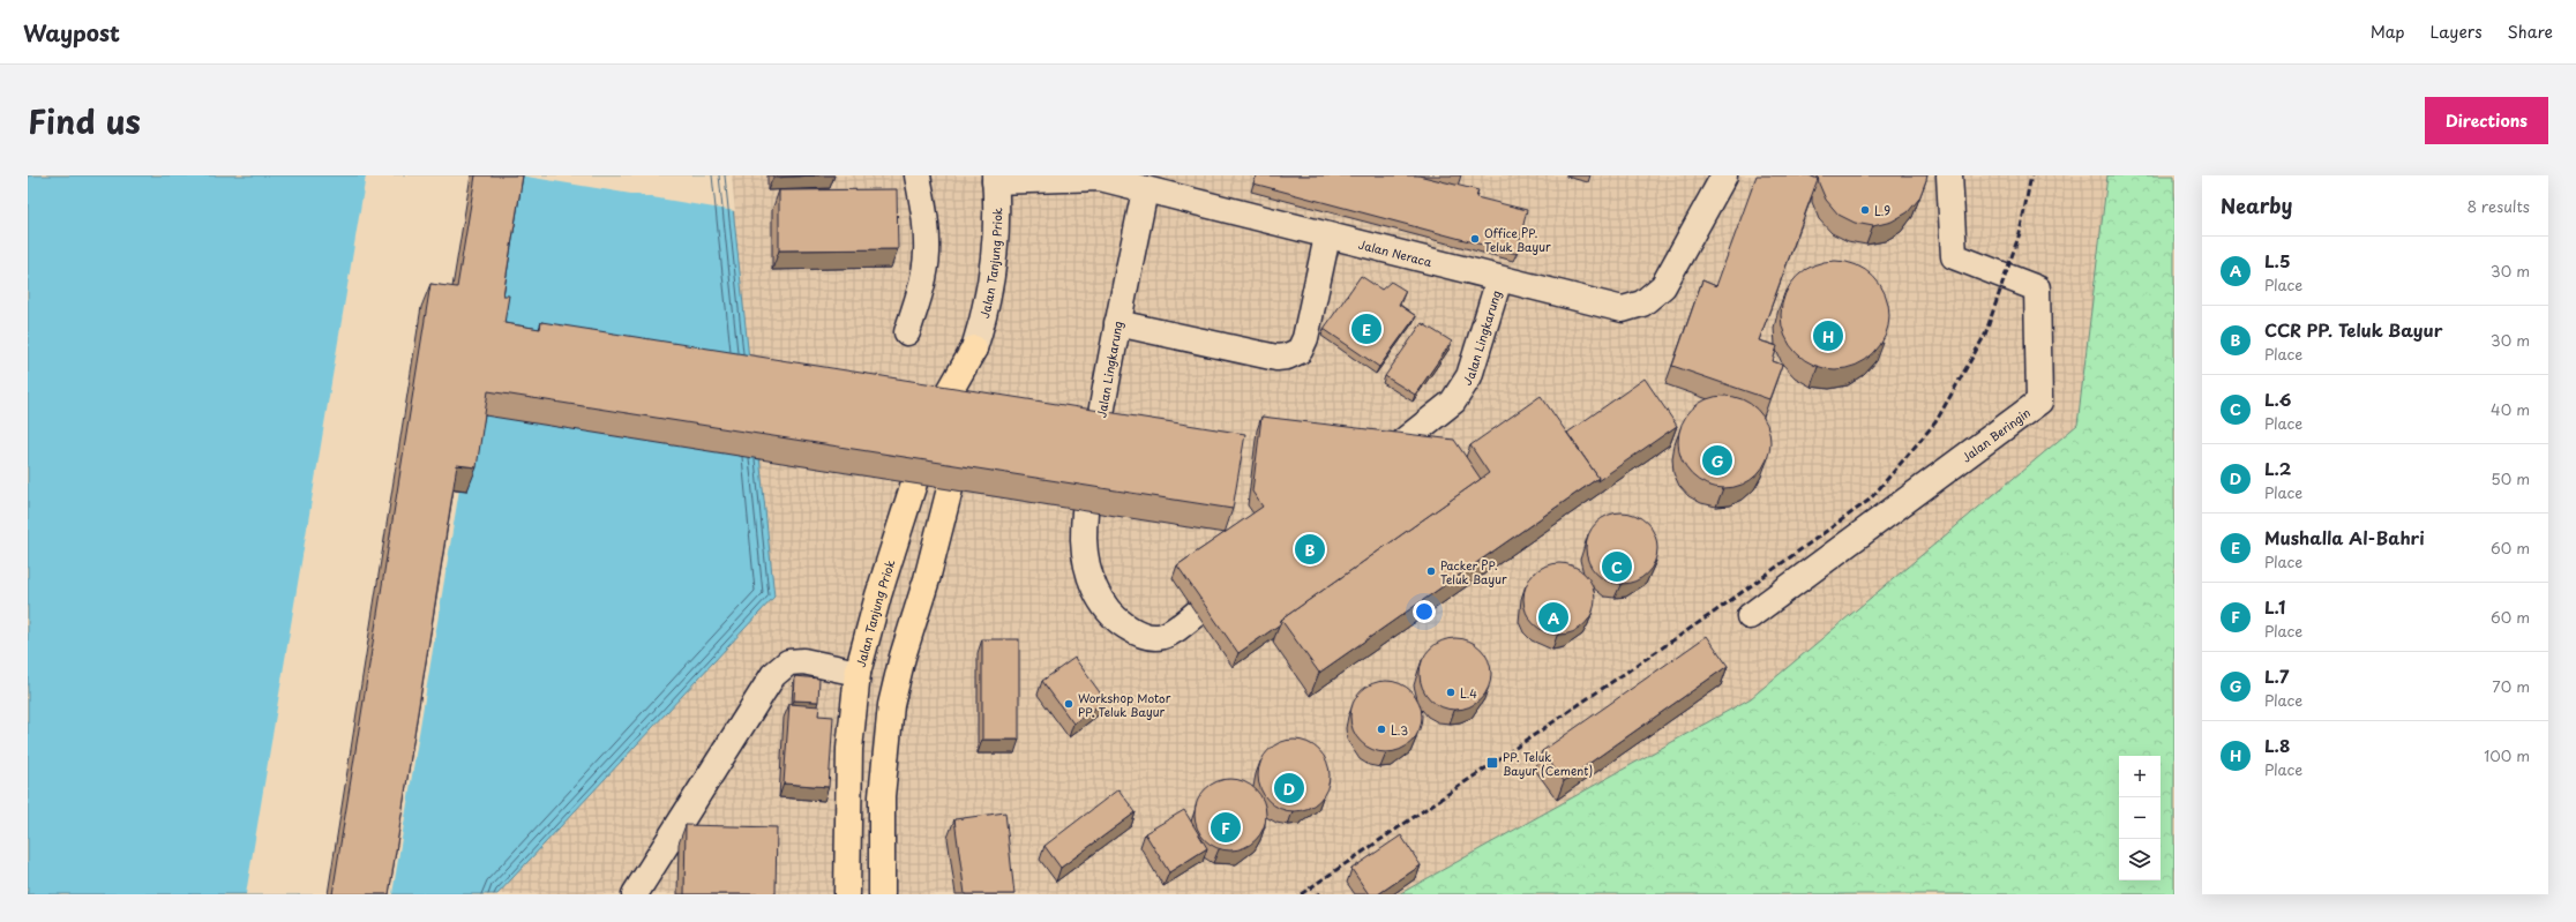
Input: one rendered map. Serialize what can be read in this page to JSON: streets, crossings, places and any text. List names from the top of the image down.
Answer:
{
  "streets": {
    "highway": ["Jalan Tanjung Priok"],
    "street": ["Jalan Neraca", "Jalan Lingkarung", "Jalan Beringin"]
  },
  "crossings": [
    ["Jalan Neraca", "Jalan Tanjung Priok"],
    ["Jalan Neraca", "Jalan Lingkarung"]
  ],
  "places": {
    "other": [
      "L.9",
      "Office PP. Teluk Bayur",
      "Packer PP. Teluk Bayur",
      "L.4",
      "Workshop Motor PP. Teluk Bayur",
      "L.3"
    ],
    "transit": ["PP. Teluk Bayur (Cement)"]
  },
  "page": {
    "header": "Waypost",
    "nav": ["Map", "Layers", "Share"],
    "title": "Find us",
    "buttons": "Directions",
    "heading": ["Nearby", "8 results"],
    "list": [
      {
        "mark": "A",
        "name": "L.5",
        "note": "Place",
        "value": "30 m"
      },
      {
        "mark": "B",
        "name": "CCR PP. Teluk Bayur",
        "note": "Place",
        "value": "30 m"
      },
      {
        "mark": "C",
        "name": "L.6",
        "note": "Place",
        "value": "40 m"
      },
      {
        "mark": "D",
        "name": "L.2",
        "note": "Place",
        "value": "50 m"
      },
      {
        "mark": "E",
        "name": "Mushalla Al-Bahri",
        "note": "Place",
        "value": "60 m"
      },
      {
        "mark": "F",
        "name": "L.1",
        "note": "Place",
        "value": "60 m"
      },
      {
        "mark": "G",
        "name": "L.7",
        "note": "Place",
        "value": "70 m"
      },
      {
        "mark": "H",
        "name": "L.8",
        "note": "Place",
        "value": "100 m"
      }
    ],
    "pins": [
      "E",
      "H",
      "G",
      "B",
      "C",
      "A",
      "D",
      "F"
    ],
    "map_buttons": ["+", "−"]
  }
}
